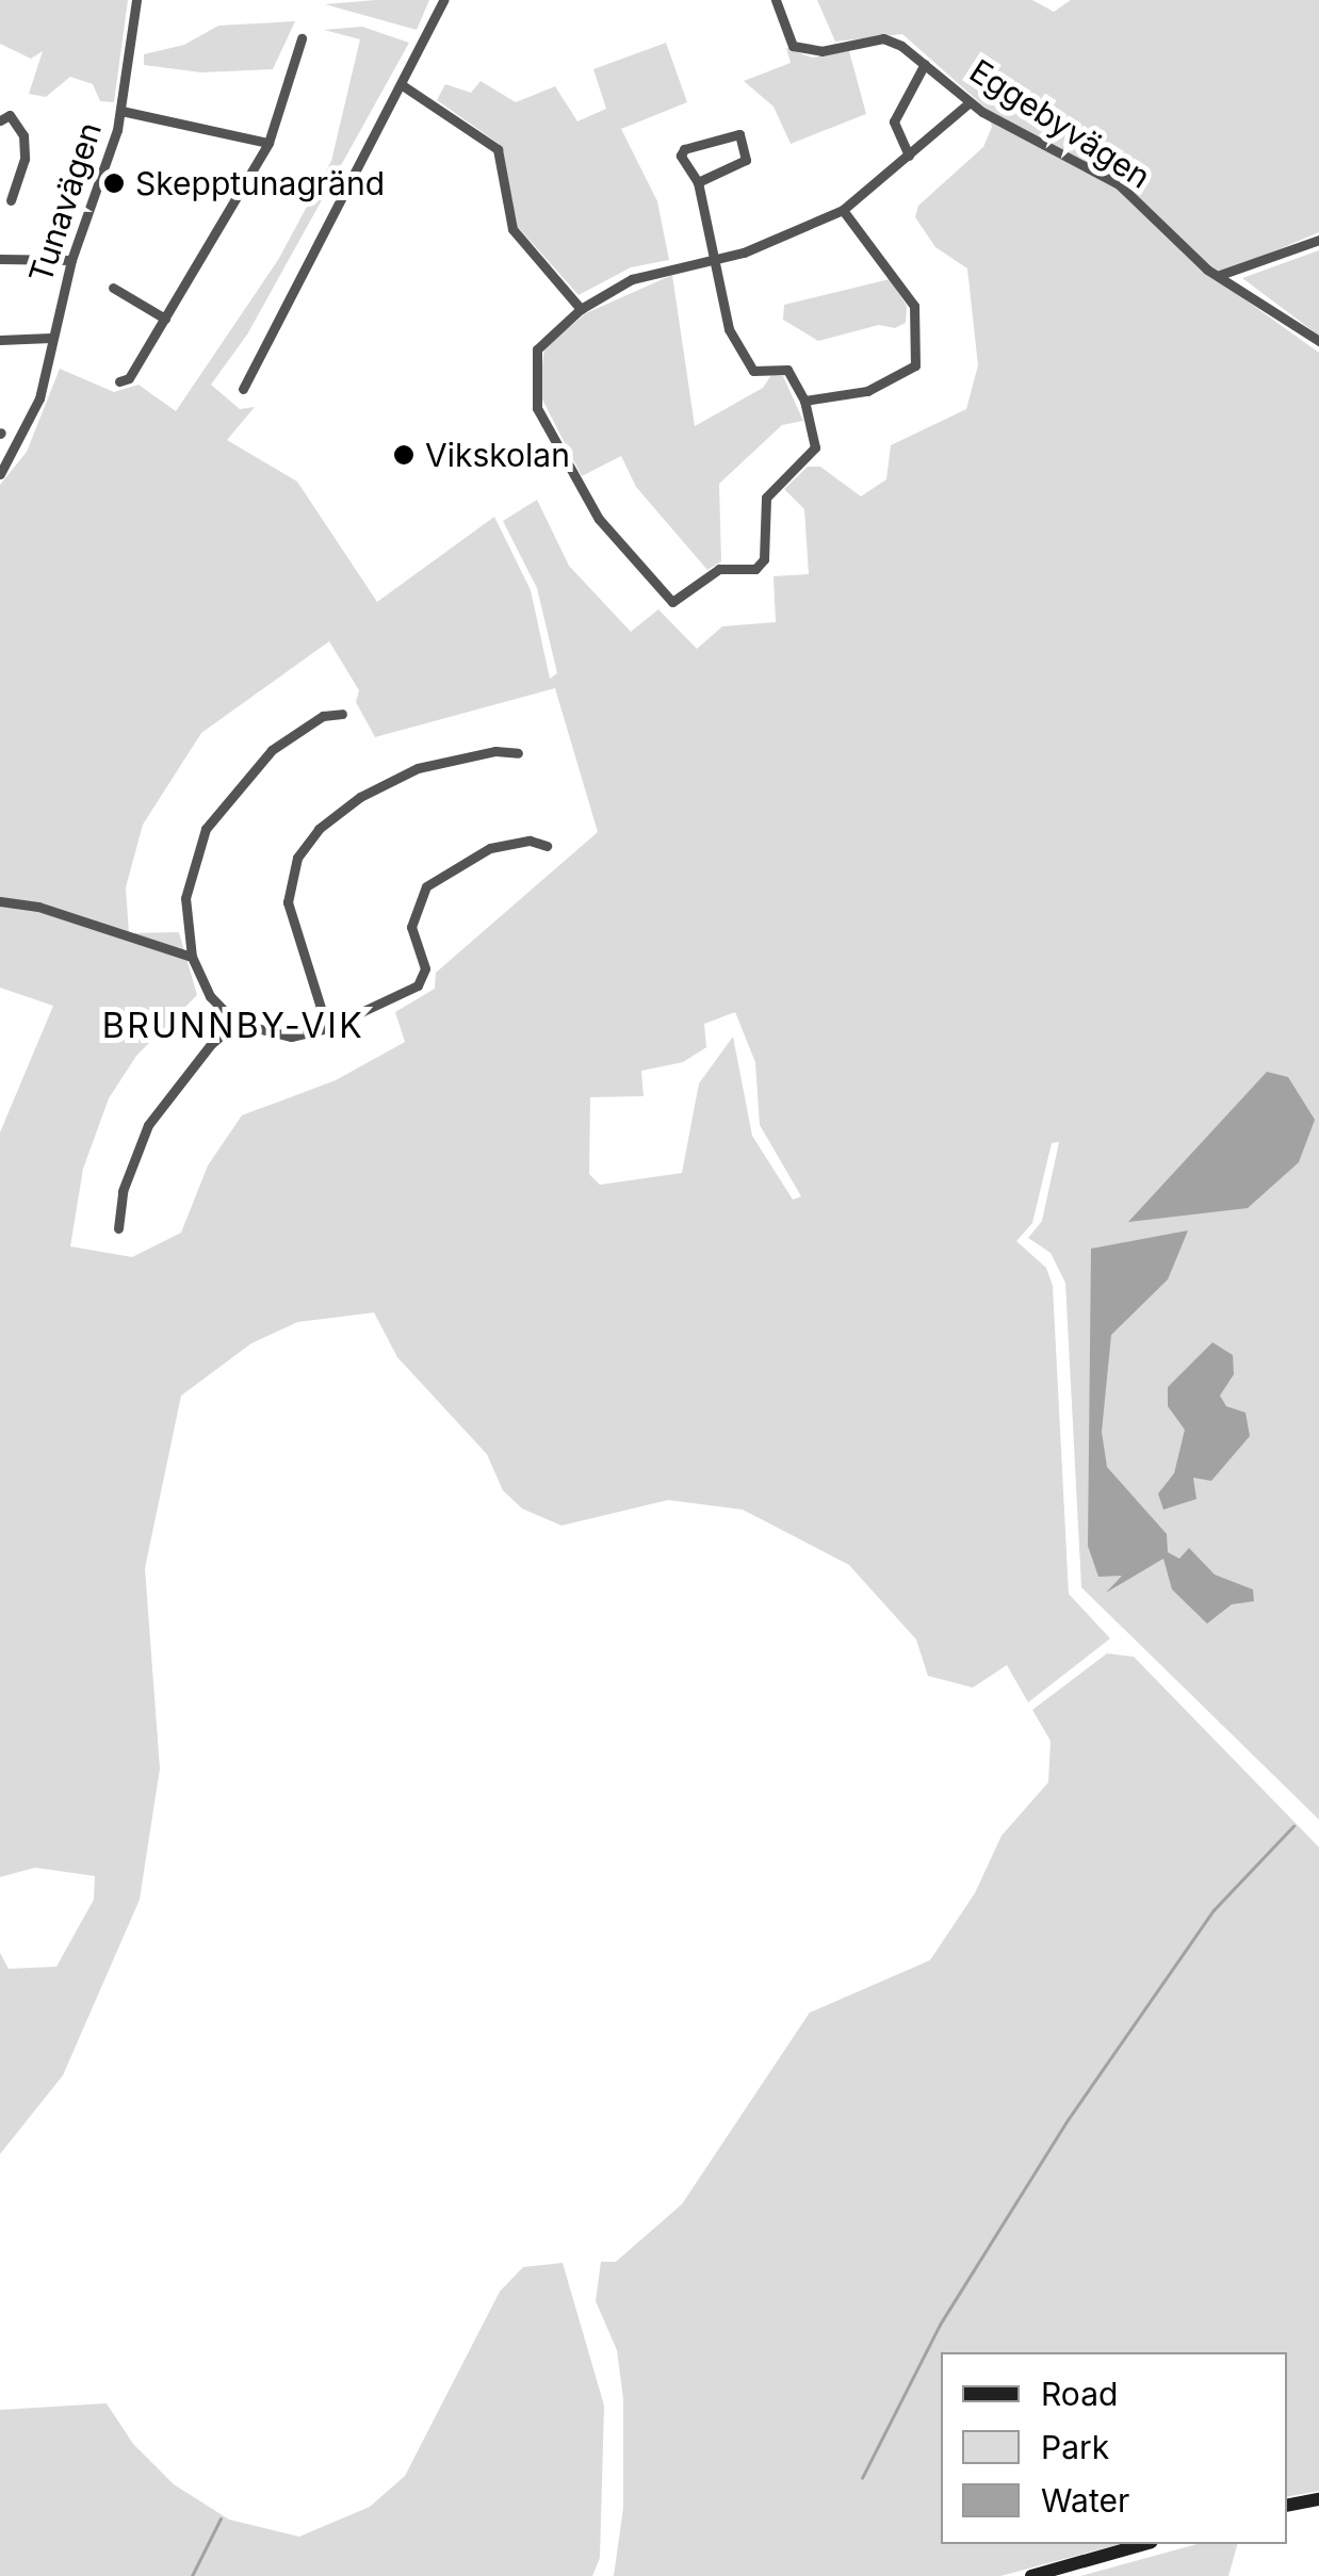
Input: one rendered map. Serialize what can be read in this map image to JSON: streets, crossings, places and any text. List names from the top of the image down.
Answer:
{
  "streets": {
    "street": ["Eggebyvägen", "Tunavägen"]
  },
  "districts": ["BRUNNBY-VIK"],
  "places": ["Skepptunagränd", "Vikskolan"],
  "legend": ["Road", "Park", "Water"]
}
